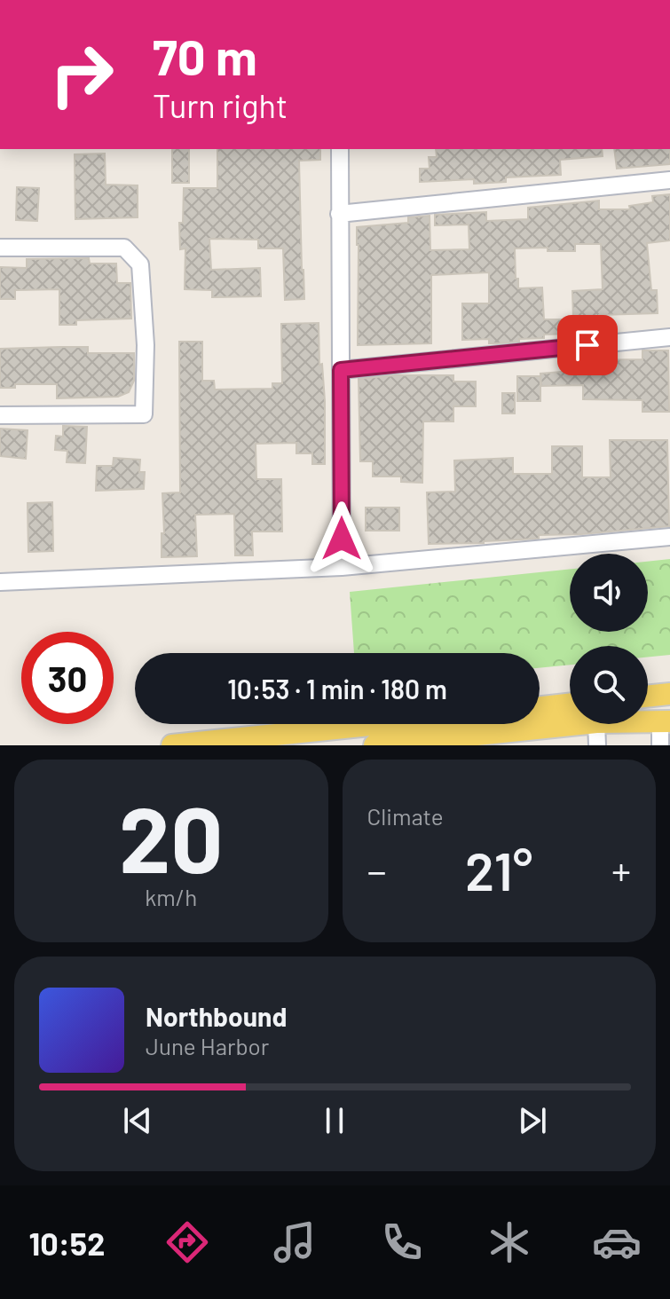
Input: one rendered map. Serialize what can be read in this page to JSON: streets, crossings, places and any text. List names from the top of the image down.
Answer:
{
  "page": {
    "turn": ["70 m", "Turn right"],
    "limit": "30",
    "trip": "10:53 · 1 min · 180 m",
    "tile": [
      ["20", "km/h"],
      "Climate"
    ],
    "heat": ["−", "21°", "+"],
    "song": ["Northbound", "June Harbor"],
    "tabs": "10:52"
  }
}
